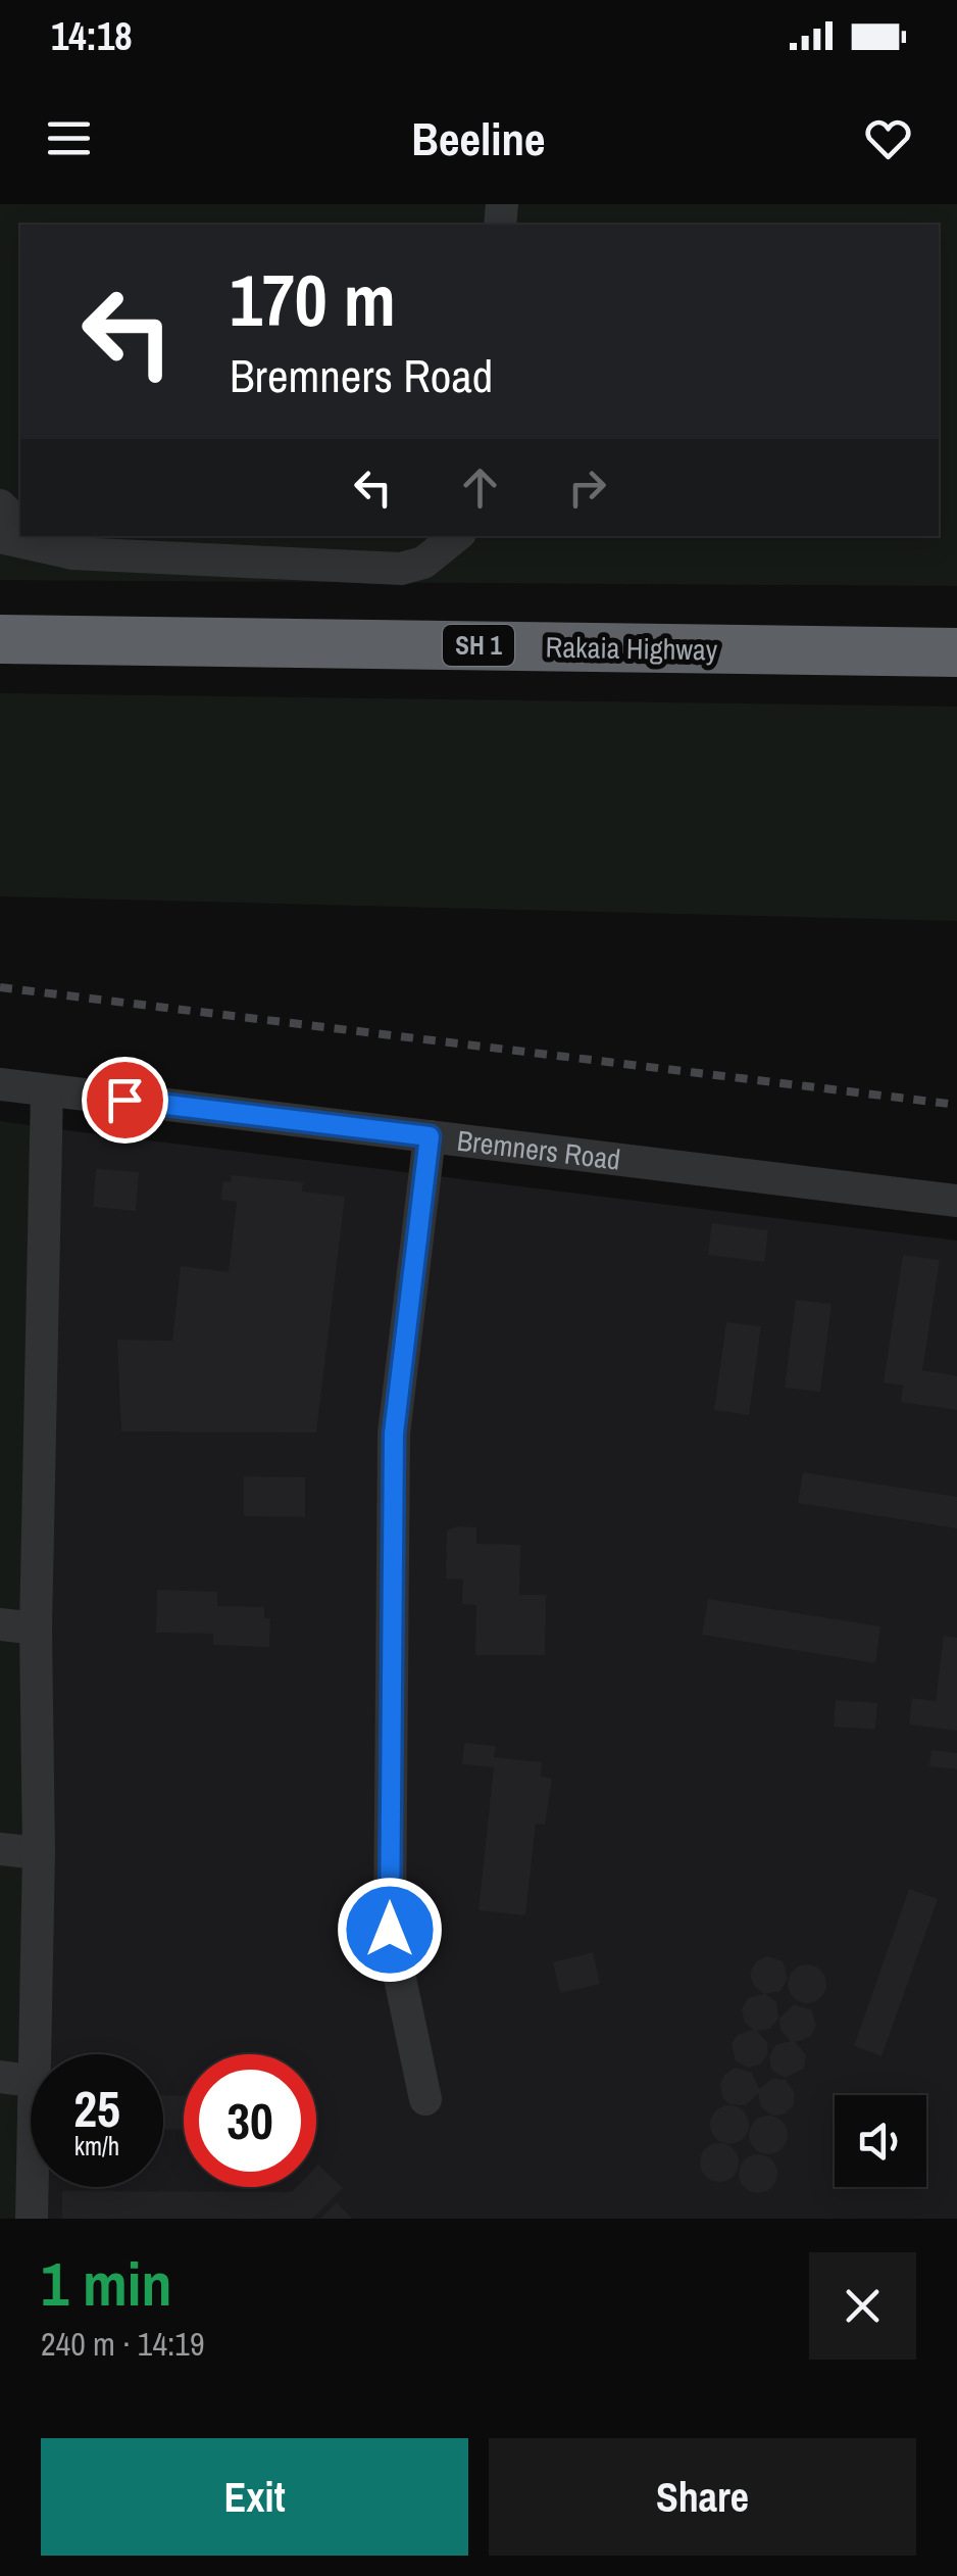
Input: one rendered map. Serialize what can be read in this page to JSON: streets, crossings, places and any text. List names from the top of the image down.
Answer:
{
  "streets": {
    "highway": ["SH 1", "Rakaia Highway"],
    "street": ["Bremners Road"]
  },
  "page": {
    "status": "14:18",
    "header": "Beeline",
    "turn": ["170 m", "Bremners Road"],
    "speed": "25 km/h",
    "limit": "30",
    "heading": ["1 min", "240 m · 14:19"],
    "buttons": ["Exit", "Share"]
  }
}
